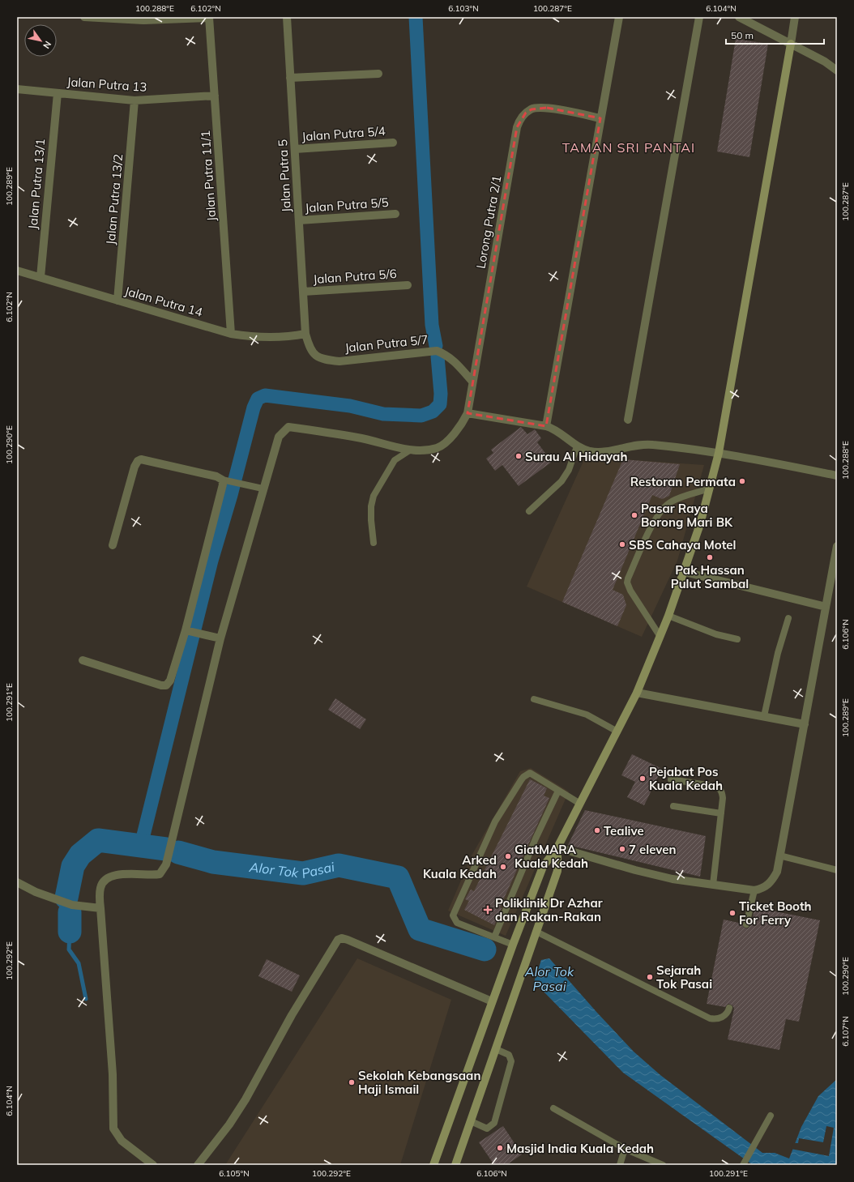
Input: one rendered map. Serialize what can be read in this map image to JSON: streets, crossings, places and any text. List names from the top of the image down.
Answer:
{
  "streets": {
    "street": [
      "Jalan Putra 13",
      "Jalan Putra 5/4",
      "Jalan Putra 11/1",
      "Jalan Putra 5",
      "Jalan Putra 13/1",
      "Jalan Putra 13/2",
      "Jalan Putra 5/5",
      "Lorong Putra 2/1",
      "Jalan Putra 5/6",
      "Jalan Putra 14",
      "Jalan Putra 5/7"
    ]
  },
  "crossings": [
    ["Jalan Putra 13", "Jalan Putra 11/1"],
    ["Jalan Putra 13", "Jalan Putra 13/1"],
    ["Jalan Putra 13", "Jalan Putra 13/2"],
    ["Jalan Putra 5/4", "Jalan Putra 5"],
    ["Jalan Putra 11/1", "Jalan Putra 14"],
    ["Jalan Putra 5", "Jalan Putra 5/5"],
    ["Jalan Putra 5", "Jalan Putra 5/6"],
    ["Jalan Putra 5", "Jalan Putra 14"],
    ["Jalan Putra 5", "Jalan Putra 5/7"],
    ["Jalan Putra 13/1", "Jalan Putra 14"],
    ["Jalan Putra 13/2", "Jalan Putra 14"],
    ["Lorong Putra 2/1", "Jalan Putra 5/7"],
    ["Jalan Putra 14", "Jalan Putra 5/7"]
  ],
  "districts": ["TAMAN SRI PANTAI"],
  "water": ["Alor Tok Pasai"],
  "places": {
    "other": [
      "Surau Al Hidayah",
      "Restoran Permata",
      "Pasar Raya Borong Mari BK",
      "SBS Cahaya Motel",
      "Pak Hassan Pulut Sambal",
      "Pejabat Pos Kuala Kedah",
      "Tealive",
      "7 eleven",
      "GiatMARA Kuala Kedah",
      "Arked Kuala Kedah",
      "Ticket Booth For Ferry",
      "Sejarah Tok Pasai",
      "Sekolah Kebangsaan Haji Ismail",
      "Masjid India Kuala Kedah"
    ],
    "health": ["Poliklinik Dr Azhar dan Rakan-Rakan"]
  },
  "scale_bar": "50 m",
  "north": "bottom right",
  "coordinates": [
    "100.288°E",
    "6.102°N",
    "6.103°N",
    "100.287°E",
    "6.104°N",
    "100.289°E",
    "100.290°E",
    "6.106°N",
    "100.291°E",
    "100.292°E",
    "6.107°N",
    "6.105°N"
  ]
}
